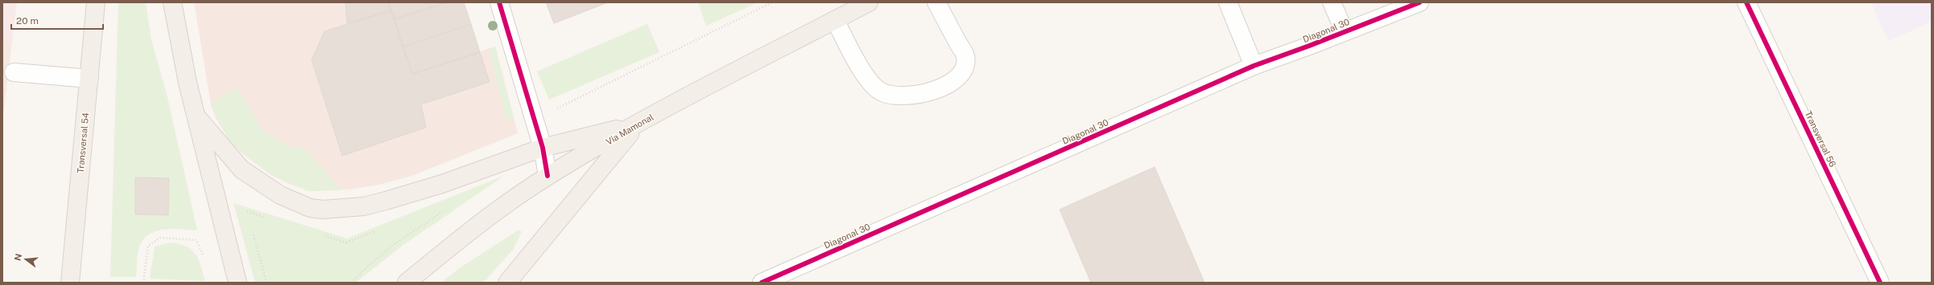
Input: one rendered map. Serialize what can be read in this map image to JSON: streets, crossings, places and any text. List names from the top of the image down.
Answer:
{
  "streets": {
    "main road": ["Vía Mamonal", "Transversal 54"],
    "street": ["Diagonal 30", "Transversal 56"]
  },
  "scale_bar": "20 m",
  "north": "left"
}
